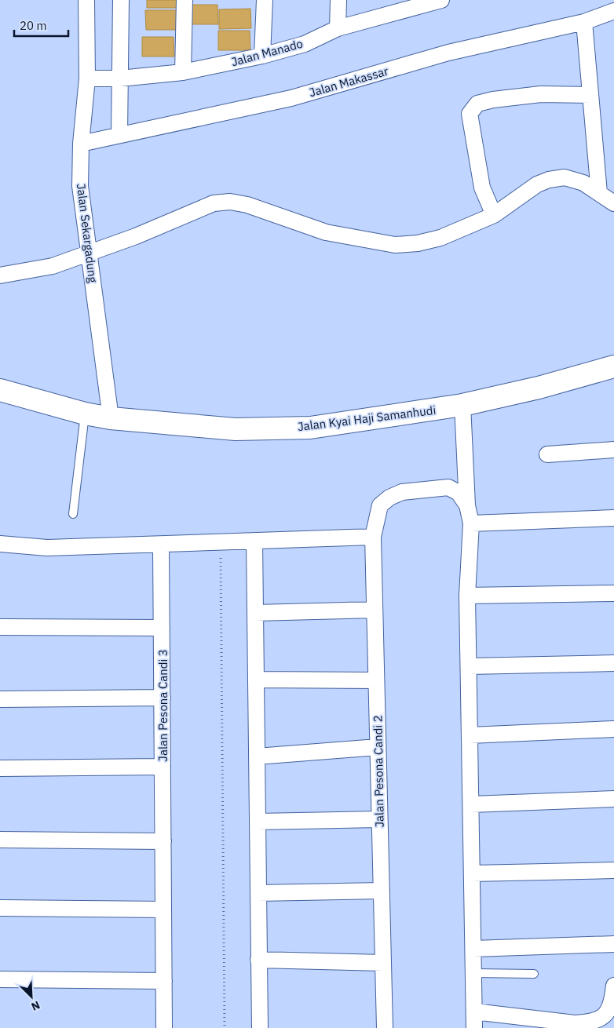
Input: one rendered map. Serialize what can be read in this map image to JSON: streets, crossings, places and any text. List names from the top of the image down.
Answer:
{
  "streets": {
    "street": [
      "Jalan Manado",
      "Jalan Makassar",
      "Jalan Sekargadung",
      "Jalan Kyai Haji Samanhudi",
      "Jalan Pesona Candi 3",
      "Jalan Pesona Candi 2"
    ]
  },
  "crossings": [
    ["Jalan Manado", "Jalan Sekargadung"],
    ["Jalan Makassar", "Jalan Sekargadung"],
    ["Jalan Sekargadung", "Jalan Kyai Haji Samanhudi"]
  ],
  "scale_bar": "20 m",
  "north": "bottom right"
}
